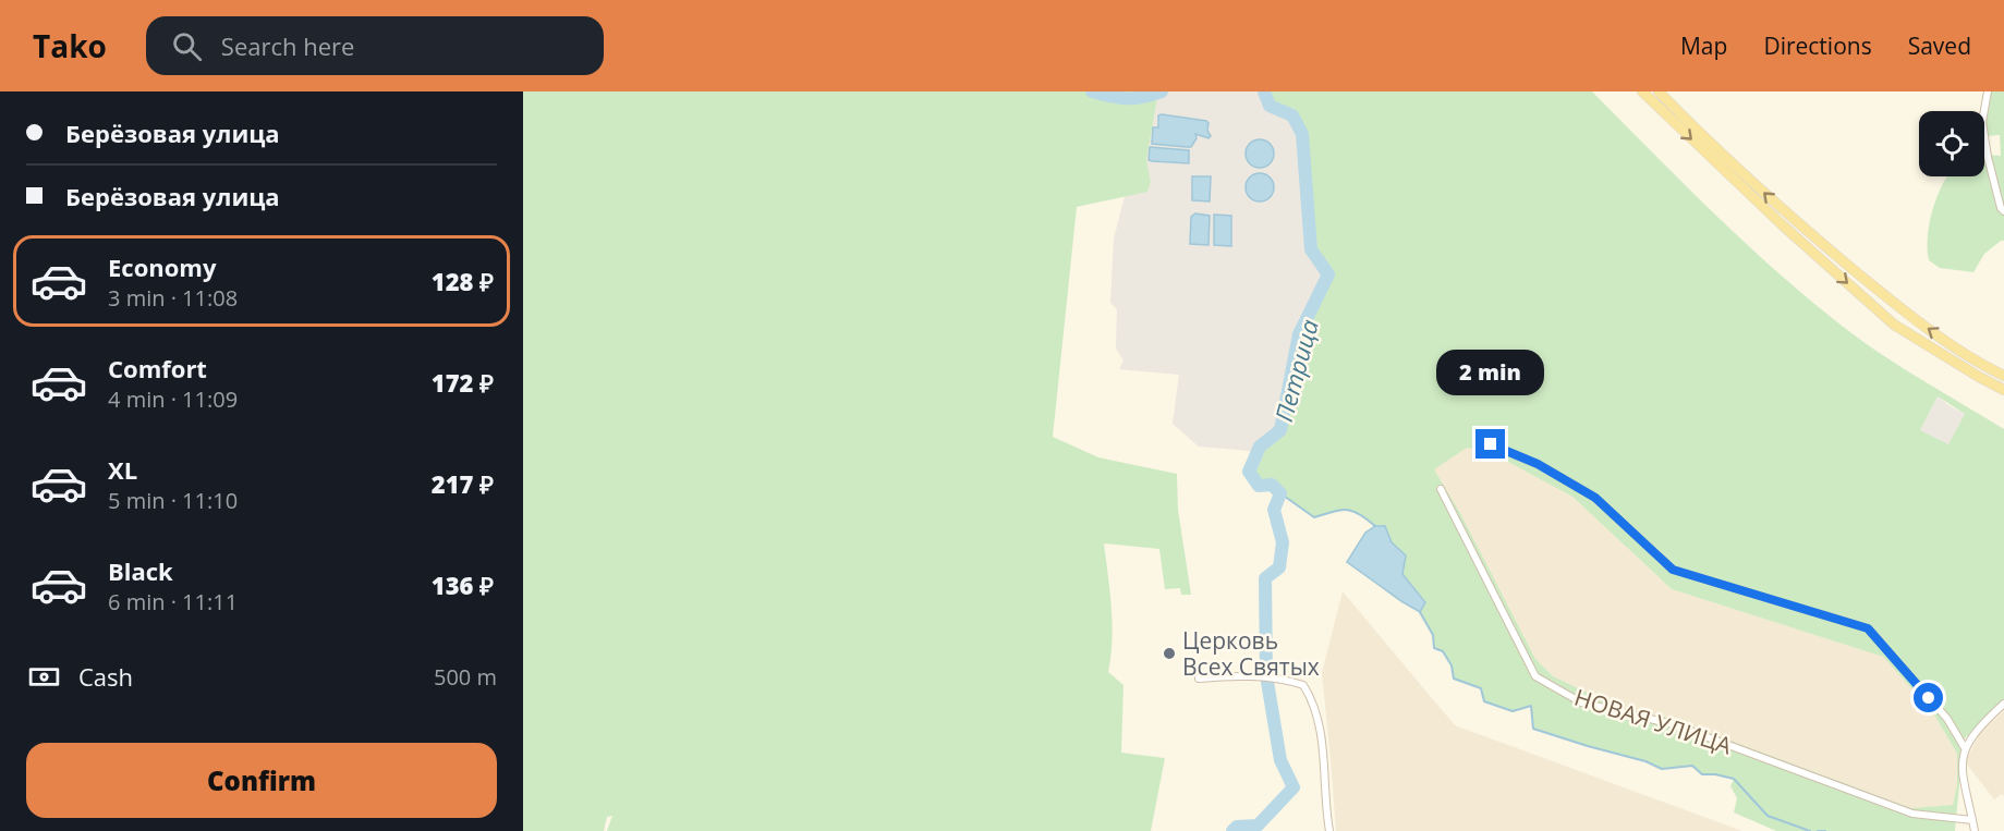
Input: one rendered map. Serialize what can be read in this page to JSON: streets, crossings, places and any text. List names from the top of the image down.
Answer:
{
  "streets": {
    "street": ["НОВАЯ УЛИЦА"]
  },
  "water": ["Петрица"],
  "places": ["Церковь Всех Святых"],
  "page": {
    "header": "Tako",
    "search": "Search here",
    "nav": ["Map", "Directions", "Saved"],
    "banner": ["Берёзовая улица", "Берёзовая улица"],
    "list": [
      {
        "name": "Economy",
        "note": "3 min · 11:08",
        "value": "128 ₽"
      },
      {
        "name": "Comfort",
        "note": "4 min · 11:09",
        "value": "172 ₽"
      },
      {
        "name": "XL",
        "note": "5 min · 11:10",
        "value": "217 ₽"
      },
      {
        "name": "Black",
        "note": "6 min · 11:11",
        "value": "136 ₽"
      }
    ],
    "bubble": "2 min",
    "pay": ["Cash", "500 m"],
    "buttons": "Confirm"
  }
}
